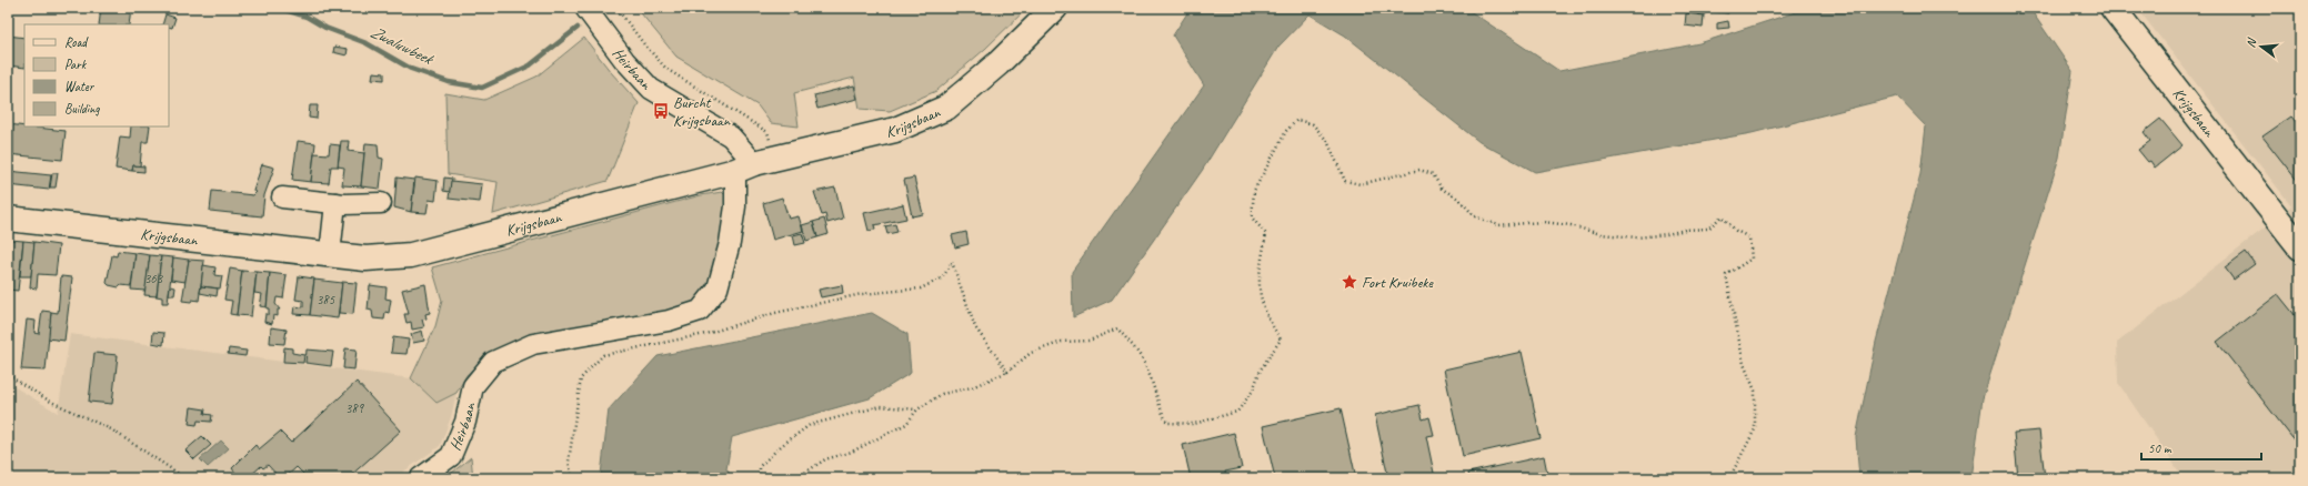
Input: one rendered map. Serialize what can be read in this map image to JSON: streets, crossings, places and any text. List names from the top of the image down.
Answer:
{
  "streets": {
    "main road": ["Krijgsbaan"],
    "street": ["Heirbaan"]
  },
  "crossings": [
    ["Heirbaan", "Krijgsbaan"]
  ],
  "water": ["Zwaluwbeek"],
  "places": {
    "bus stop": ["Burcht Krijgsbaan"],
    "place": ["Fort Kruibeke"]
  },
  "house_numbers": ["363", "385", "389"],
  "legend": [
    "Road",
    "Park",
    "Water",
    "Building"
  ],
  "scale_bar": "50 m",
  "north": "left"
}
